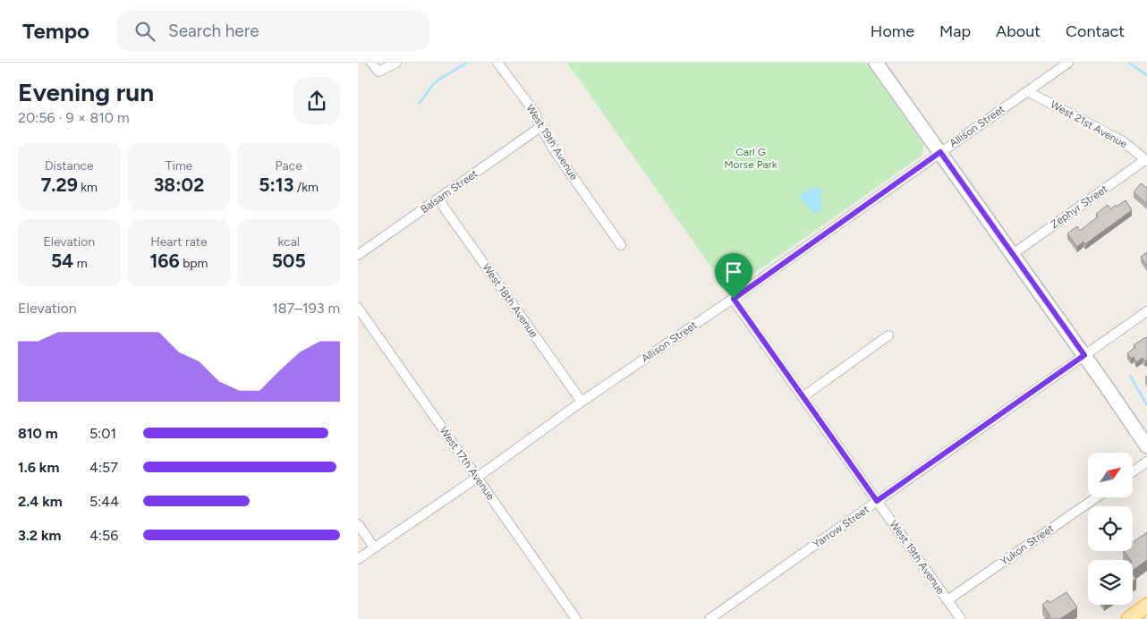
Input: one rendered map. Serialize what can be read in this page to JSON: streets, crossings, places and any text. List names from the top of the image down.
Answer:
{
  "streets": {
    "street": [
      "West 21st Avenue",
      "Allison Street",
      "West 19th Avenue",
      "Balsam Street",
      "Zephyr Street",
      "West 18th Avenue",
      "West 17th Avenue",
      "Yarrow Street",
      "Yukon Street"
    ]
  },
  "crossings": [
    ["West 21st Avenue", "Allison Street"],
    ["West 21st Avenue", "Zephyr Street"],
    ["Allison Street", "West 19th Avenue"],
    ["Allison Street", "West 18th Avenue"],
    ["Allison Street", "West 17th Avenue"],
    ["West 19th Avenue", "Balsam Street"],
    ["West 19th Avenue", "Yarrow Street"],
    ["West 19th Avenue", "Yukon Street"],
    ["Balsam Street", "West 18th Avenue"]
  ],
  "parks": ["Carl G Morse Park"],
  "north": "top right",
  "page": {
    "header": "Tempo",
    "search": "Search here",
    "nav": [
      "Home",
      "Map",
      "About",
      "Contact"
    ],
    "heading": ["Evening run", "20:56 · 9 × 810 m"],
    "stats": [
      ["Distance", "7.29 km"],
      ["Time", "38:02"],
      ["Pace", "5:13 /km"],
      ["Elevation", "54 m"],
      ["Heart rate", "166 bpm"],
      ["kcal", "505"]
    ],
    "chart": ["Elevation", "187–193 m"],
    "list": [
      {
        "name": "810 m",
        "note": "5:01"
      },
      {
        "name": "1.6 km",
        "note": "4:57"
      },
      {
        "name": "2.4 km",
        "note": "5:44"
      },
      {
        "name": "3.2 km",
        "note": "4:56"
      }
    ]
  }
}
